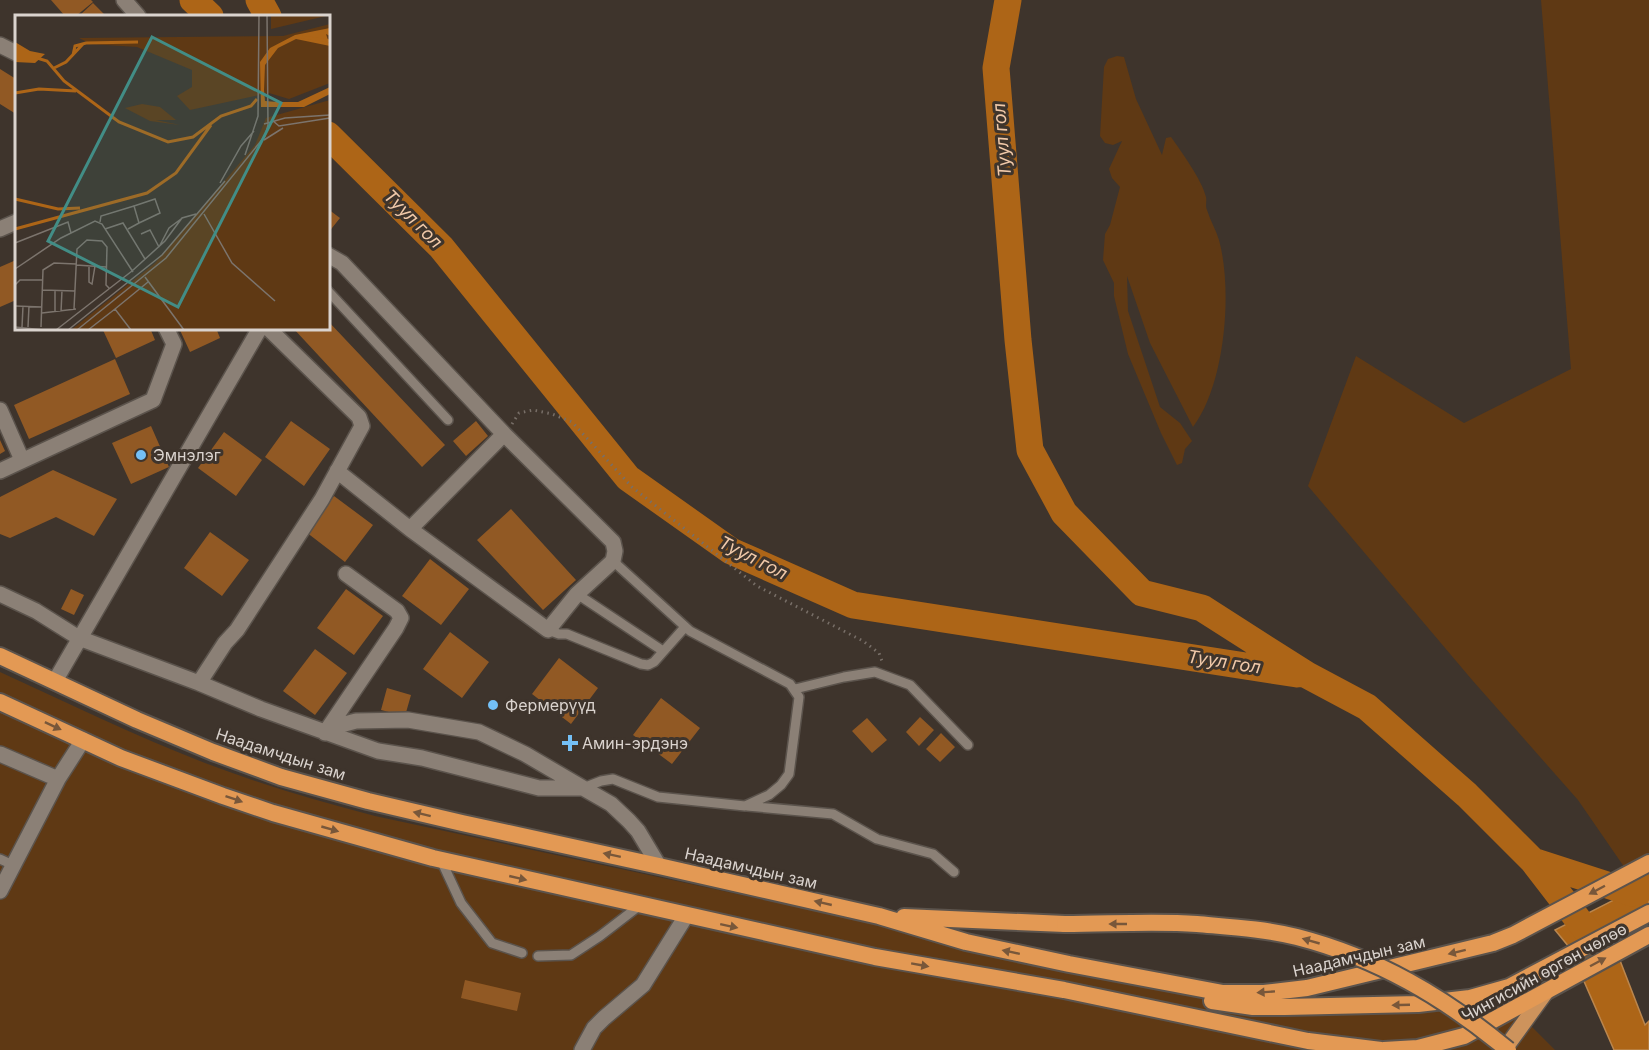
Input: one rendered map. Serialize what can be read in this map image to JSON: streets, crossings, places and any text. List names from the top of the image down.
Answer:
{
  "streets": {
    "highway": ["Наадамчдын зам", "Чингисийн өргөн чөлөө"]
  },
  "water": ["Туул гол"],
  "places": {
    "other": ["Эмнэлэг", "Фермерүүд"],
    "health": ["Амин-эрдэнэ"]
  }
}
